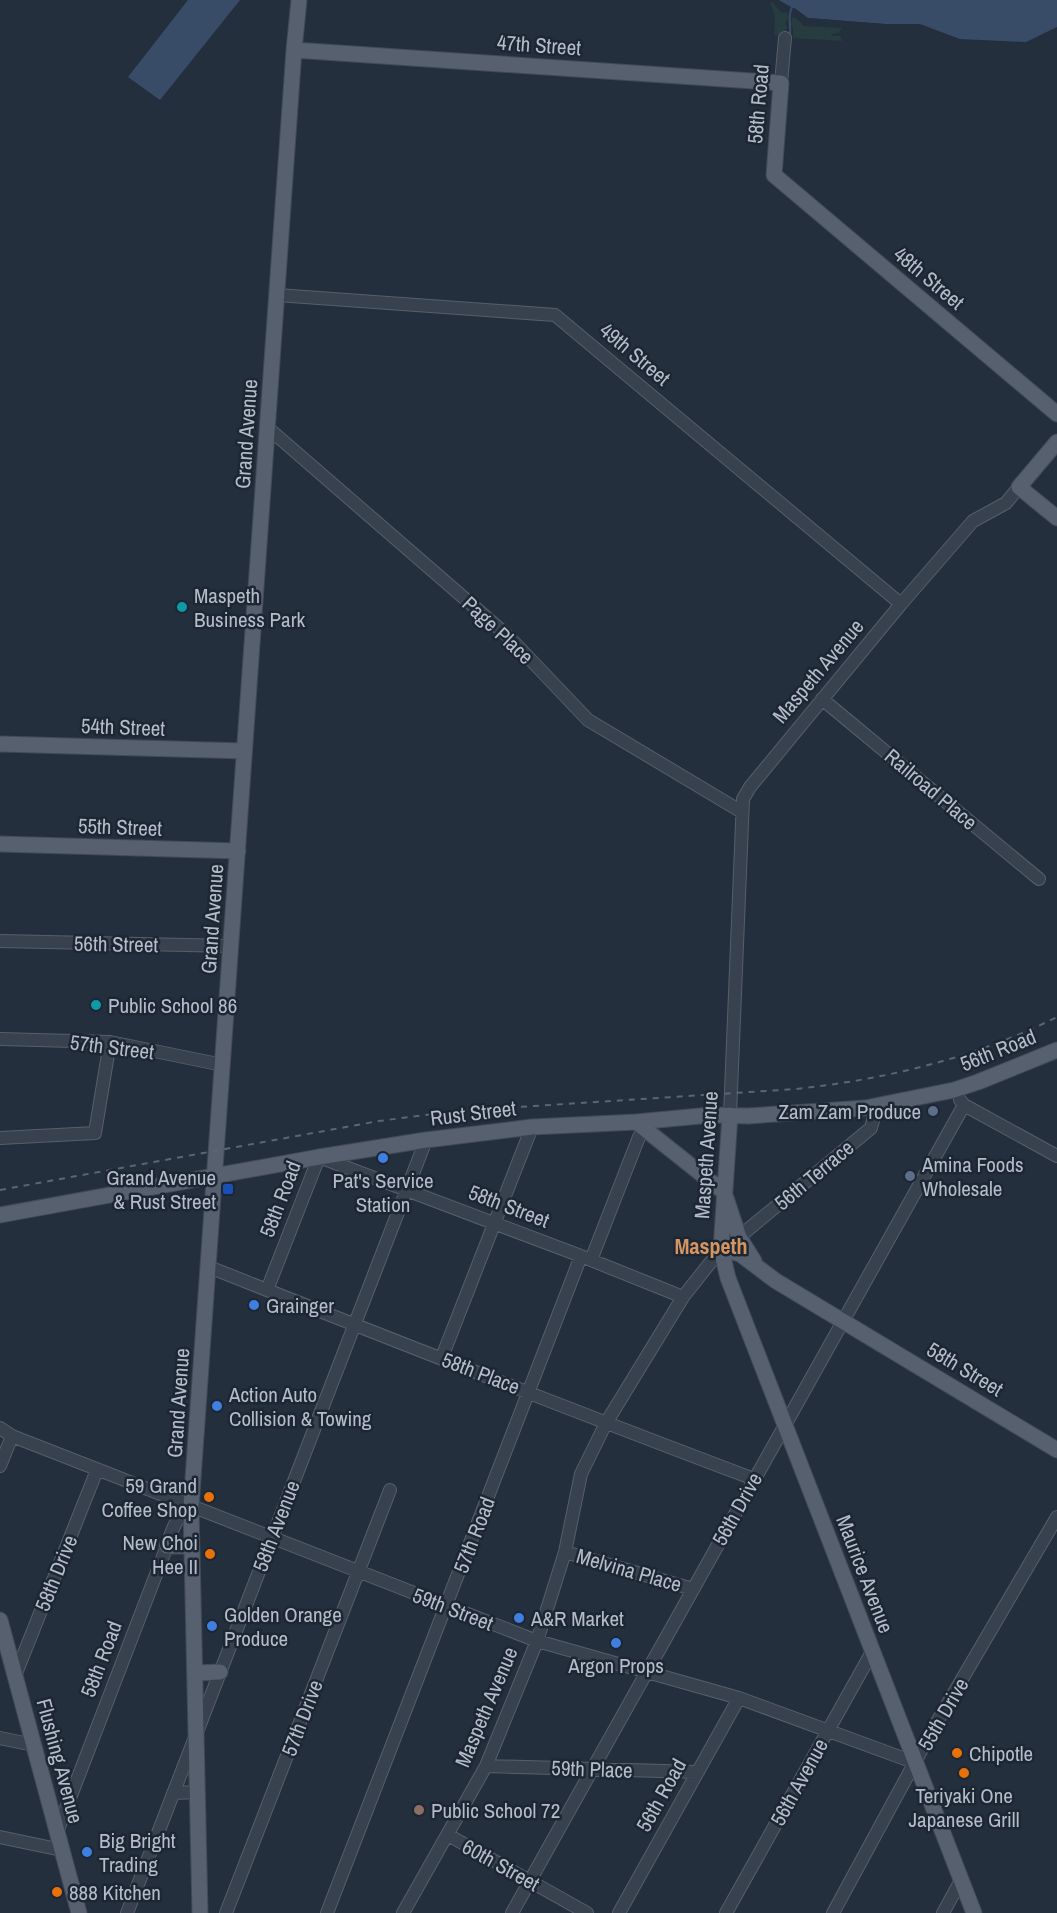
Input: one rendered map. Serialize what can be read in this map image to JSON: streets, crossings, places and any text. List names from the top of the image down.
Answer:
{
  "streets": {
    "main road": [
      "47th Street",
      "58th Road",
      "48th Street",
      "Grand Avenue",
      "Maspeth Avenue",
      "54th Street",
      "55th Street",
      "56th Road",
      "Rust Street",
      "58th Street",
      "Maurice Avenue",
      "Flushing Avenue"
    ],
    "street": [
      "49th Street",
      "Page Place",
      "Railroad Place",
      "56th Street",
      "57th Street",
      "56th Terrace",
      "58th Place",
      "56th Drive",
      "58th Avenue",
      "57th Road",
      "Melvina Place",
      "58th Drive",
      "59th Street",
      "55th Drive",
      "57th Drive",
      "59th Place",
      "56th Avenue",
      "60th Street"
    ]
  },
  "crossings": [
    ["47th Street", "58th Road"],
    ["47th Street", "Grand Avenue"],
    ["58th Road", "48th Street"],
    ["58th Road", "Grand Avenue"],
    ["58th Road", "Rust Street"],
    ["58th Road", "58th Street"],
    ["58th Road", "58th Place"],
    ["58th Road", "59th Street"],
    ["58th Road", "Flushing Avenue"],
    ["49th Street", "Grand Avenue"],
    ["49th Street", "Maspeth Avenue"],
    ["Grand Avenue", "Page Place"],
    ["Grand Avenue", "54th Street"],
    ["Grand Avenue", "55th Street"],
    ["Grand Avenue", "56th Street"],
    ["Grand Avenue", "57th Street"],
    ["Grand Avenue", "Rust Street"],
    ["Grand Avenue", "58th Place"],
    ["Grand Avenue", "58th Avenue"],
    ["Grand Avenue", "59th Street"],
    ["Page Place", "Maspeth Avenue"],
    ["Maspeth Avenue", "Railroad Place"],
    ["Maspeth Avenue", "Rust Street"],
    ["Maspeth Avenue", "58th Street"],
    ["Maspeth Avenue", "58th Place"],
    ["Maspeth Avenue", "Melvina Place"],
    ["Maspeth Avenue", "Maurice Avenue"],
    ["Maspeth Avenue", "59th Street"],
    ["Maspeth Avenue", "59th Place"],
    ["Maspeth Avenue", "60th Street"],
    ["56th Road", "Rust Street"],
    ["56th Road", "59th Street"],
    ["56th Road", "59th Place"],
    ["Rust Street", "56th Terrace"],
    ["Rust Street", "58th Street"],
    ["Rust Street", "58th Avenue"],
    ["Rust Street", "57th Road"],
    ["56th Terrace", "58th Street"],
    ["58th Street", "56th Drive"],
    ["58th Street", "58th Avenue"],
    ["58th Street", "57th Road"],
    ["58th Street", "Maurice Avenue"],
    ["58th Place", "56th Drive"],
    ["58th Place", "58th Avenue"],
    ["58th Place", "57th Road"],
    ["56th Drive", "Melvina Place"],
    ["56th Drive", "Maurice Avenue"],
    ["56th Drive", "59th Street"],
    ["56th Drive", "59th Place"],
    ["56th Drive", "60th Street"],
    ["58th Avenue", "59th Street"],
    ["57th Road", "59th Street"],
    ["58th Drive", "59th Street"],
    ["58th Drive", "Flushing Avenue"],
    ["Maurice Avenue", "59th Street"],
    ["Maurice Avenue", "55th Drive"],
    ["Maurice Avenue", "56th Avenue"],
    ["59th Street", "55th Drive"],
    ["59th Street", "57th Drive"],
    ["59th Street", "56th Avenue"]
  ],
  "districts": ["Maspeth"],
  "places": {
    "other": [
      "Maspeth Business Park",
      "Public School 86",
      "Zam Zam Produce",
      "Pat's Service Station",
      "Amina Foods Wholesale",
      "Grainger",
      "Action Auto Collision & Towing",
      "59 Grand Coffee Shop",
      "New Choi Hee II",
      "A&R Market",
      "Golden Orange Produce",
      "Argon Props",
      "Chipotle",
      "Teriyaki One Japanese Grill",
      "Public School 72",
      "Big Bright Trading",
      "888 Kitchen"
    ],
    "transit": ["Grand Avenue & Rust Street"]
  }
}
